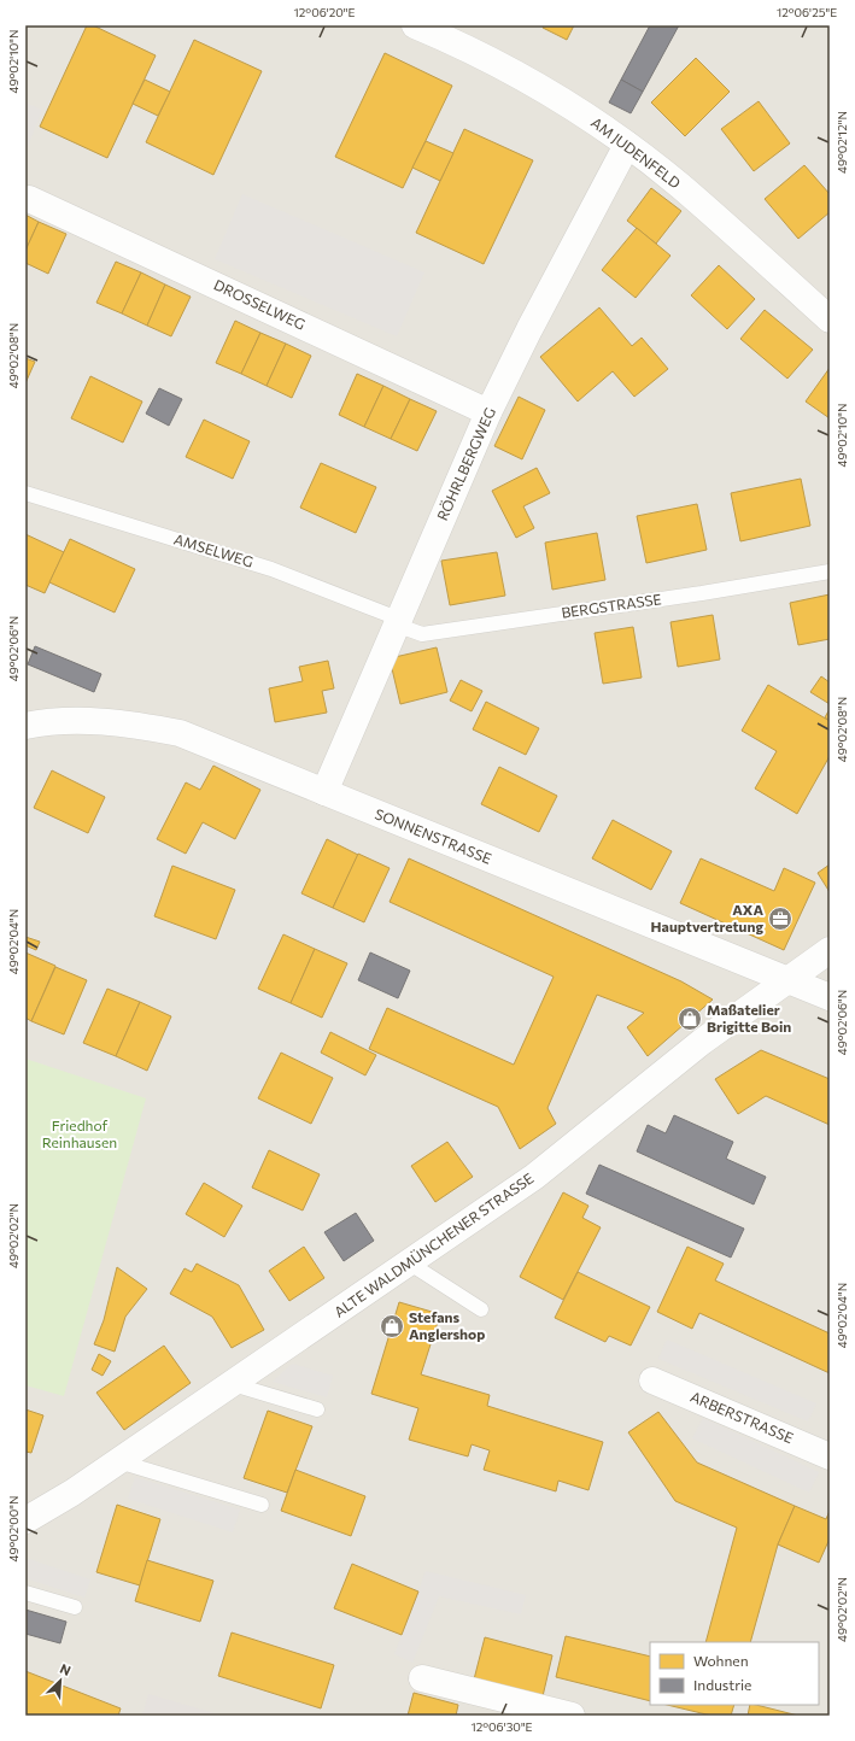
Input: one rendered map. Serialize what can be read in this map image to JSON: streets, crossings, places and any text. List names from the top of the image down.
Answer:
{
  "streets": {
    "street": [
      "AM JUDENFELD",
      "DROSSELWEG",
      "RÖHRLBERGWEG",
      "SONNENSTRASSE",
      "ALTE WALDMÜNCHENER STRASSE",
      "ARBERSTRASSE"
    ],
    "lane": ["AMSELWEG", "BERGSTRASSE"]
  },
  "crossings": [
    ["AM JUDENFELD", "RÖHRLBERGWEG"],
    ["DROSSELWEG", "RÖHRLBERGWEG"],
    ["RÖHRLBERGWEG", "AMSELWEG"],
    ["RÖHRLBERGWEG", "BERGSTRASSE"],
    ["RÖHRLBERGWEG", "SONNENSTRASSE"],
    ["AMSELWEG", "BERGSTRASSE"],
    ["SONNENSTRASSE", "ALTE WALDMÜNCHENER STRASSE"]
  ],
  "parks": ["Friedhof Reinhausen"],
  "places": {
    "office": ["AXA Hauptvertretung"],
    "shop": ["Maßatelier Brigitte Boin", "Stefans Anglershop"]
  },
  "legend": ["Wohnen", "Industrie"],
  "north": "top right",
  "coordinates": [
    "12°06'20\"E",
    "12°06'25\"E",
    "49°02'10\"N",
    "49°02'12\"N",
    "49°02'08\"N",
    "49°02'06\"N",
    "49°02'04\"N",
    "49°02'02\"N",
    "49°02'00\"N",
    "12°06'30\"E"
  ]
}
